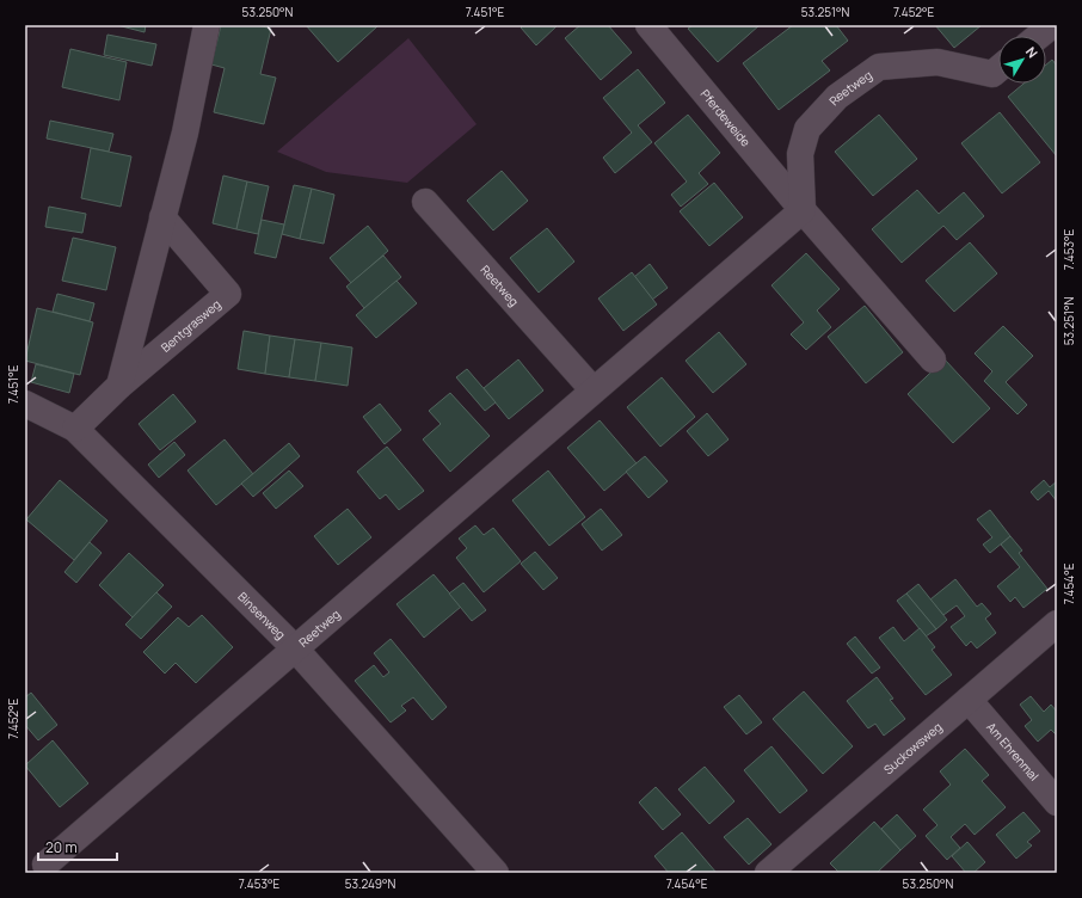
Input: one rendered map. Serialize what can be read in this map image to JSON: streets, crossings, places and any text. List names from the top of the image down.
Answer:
{
  "streets": {
    "street": [
      "Reetweg",
      "Pferdeweide",
      "Bentgrasweg",
      "Binsenweg",
      "Suckowsweg",
      "Am Ehrenmal"
    ]
  },
  "crossings": [
    ["Reetweg", "Pferdeweide"],
    ["Reetweg", "Binsenweg"],
    ["Bentgrasweg", "Binsenweg"],
    ["Suckowsweg", "Am Ehrenmal"]
  ],
  "scale_bar": "20 m",
  "north": "top right",
  "coordinates": [
    "53.250°N",
    "7.451°E",
    "53.251°N",
    "7.452°E",
    "7.453°E",
    "7.454°E",
    "53.249°N"
  ]
}
